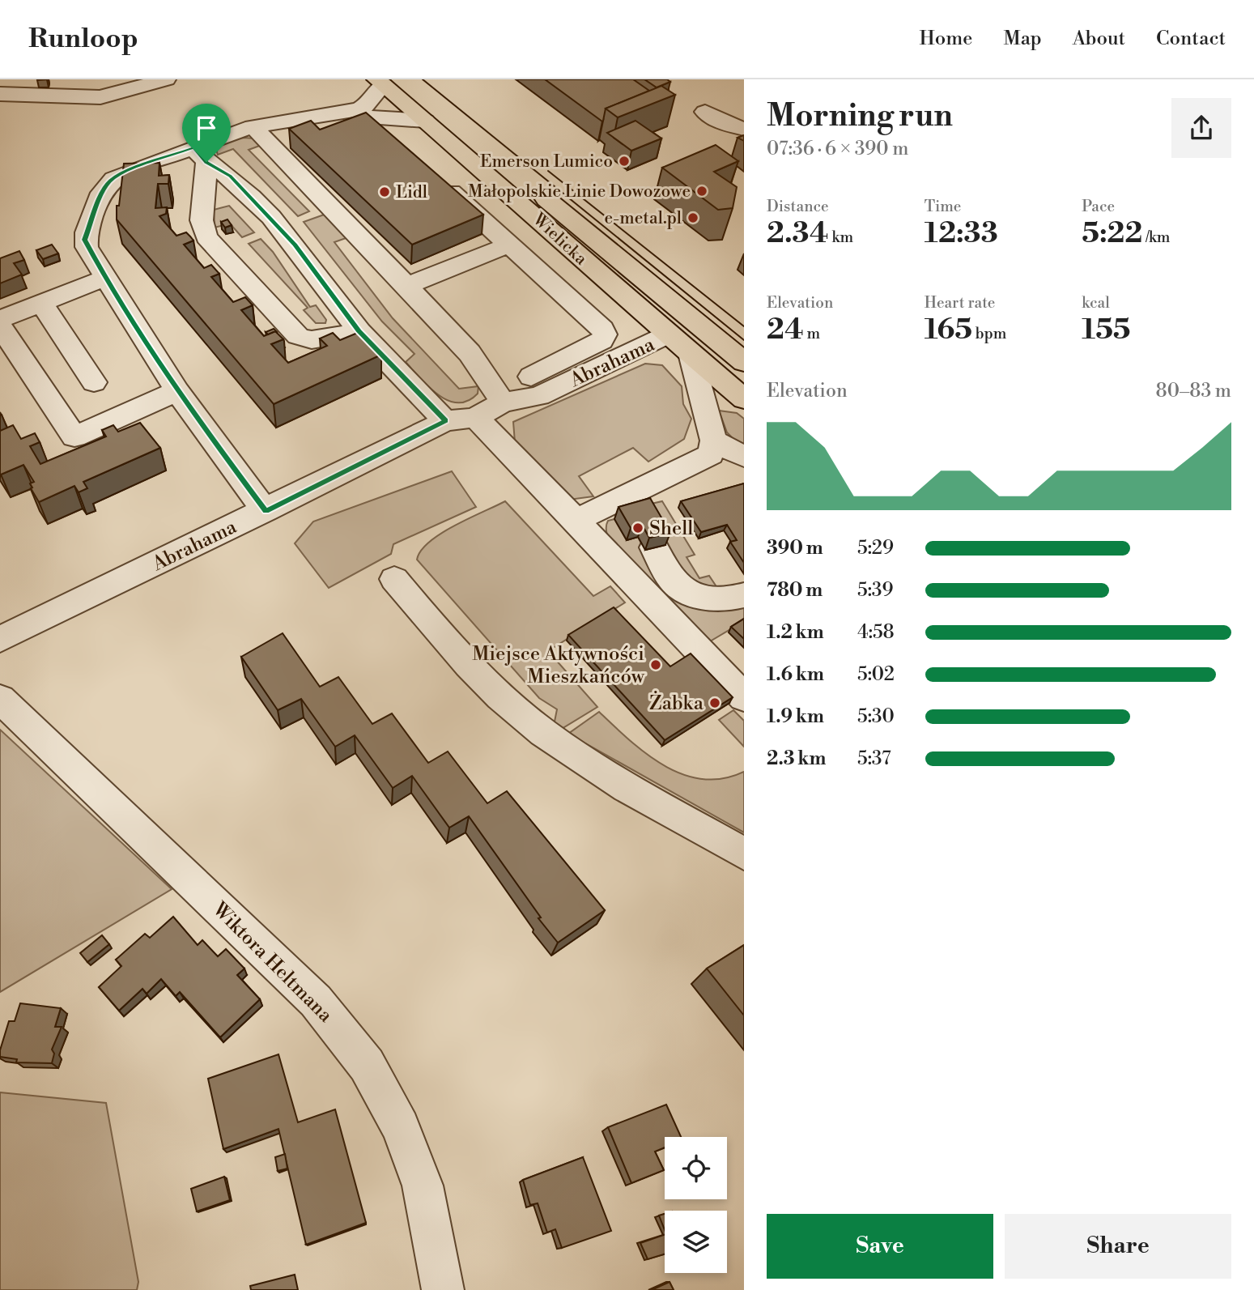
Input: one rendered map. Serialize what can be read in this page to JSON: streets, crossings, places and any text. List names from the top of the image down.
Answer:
{
  "streets": {
    "main road": ["Wielicka"],
    "street": ["Abrahama", "Wiktora Heltmana"]
  },
  "crossings": [
    ["Wielicka", "Abrahama"]
  ],
  "places": [
    "Emerson Lumico",
    "Małopolskie Linie Dowozowe",
    "Lidl",
    "e-metal.pl",
    "Shell",
    "Miejsce Aktywności Mieszkańców",
    "Żabka"
  ],
  "page": {
    "header": "Runloop",
    "nav": [
      "Home",
      "Map",
      "About",
      "Contact"
    ],
    "heading": ["Morning run", "07:36 · 6 × 390 m"],
    "stats": [
      ["Distance", "2.34 km"],
      ["Time", "12:33"],
      ["Pace", "5:22 /km"],
      ["Elevation", "24 m"],
      ["Heart rate", "165 bpm"],
      ["kcal", "155"]
    ],
    "chart": ["Elevation", "80–83 m"],
    "list": [
      {
        "name": "390 m",
        "note": "5:29"
      },
      {
        "name": "780 m",
        "note": "5:39"
      },
      {
        "name": "1.2 km",
        "note": "4:58"
      },
      {
        "name": "1.6 km",
        "note": "5:02"
      },
      {
        "name": "1.9 km",
        "note": "5:30"
      },
      {
        "name": "2.3 km",
        "note": "5:37"
      }
    ],
    "buttons": ["Save", "Share"]
  }
}
